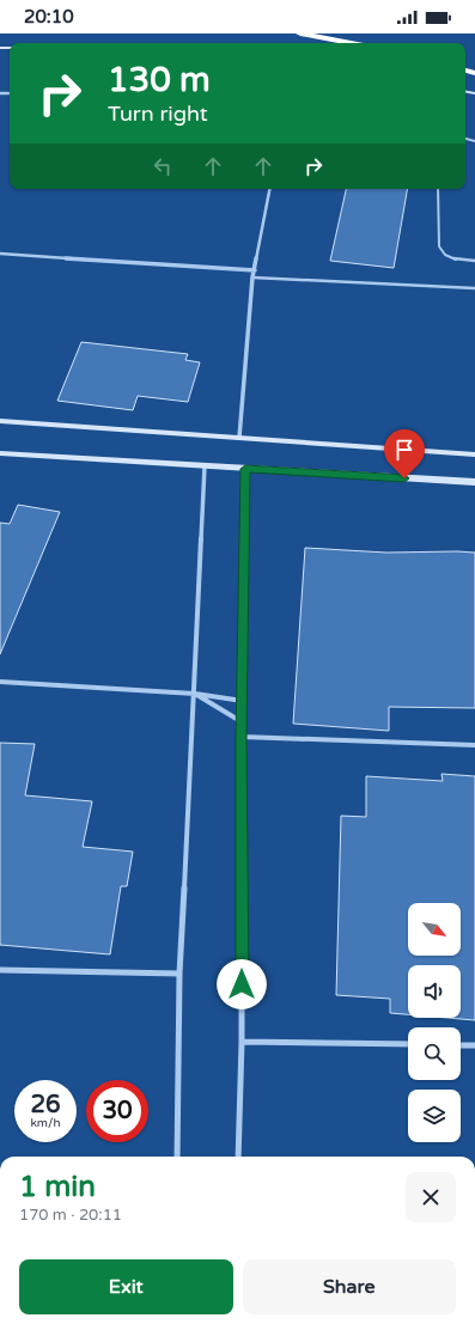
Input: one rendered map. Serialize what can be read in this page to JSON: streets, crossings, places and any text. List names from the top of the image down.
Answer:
{
  "north": "bottom right",
  "page": {
    "status": "20:10",
    "turn": ["130 m", "Turn right"],
    "speed": "26 km/h",
    "limit": "30",
    "heading": ["1 min", "170 m · 20:11"],
    "buttons": ["Exit", "Share"]
  }
}
